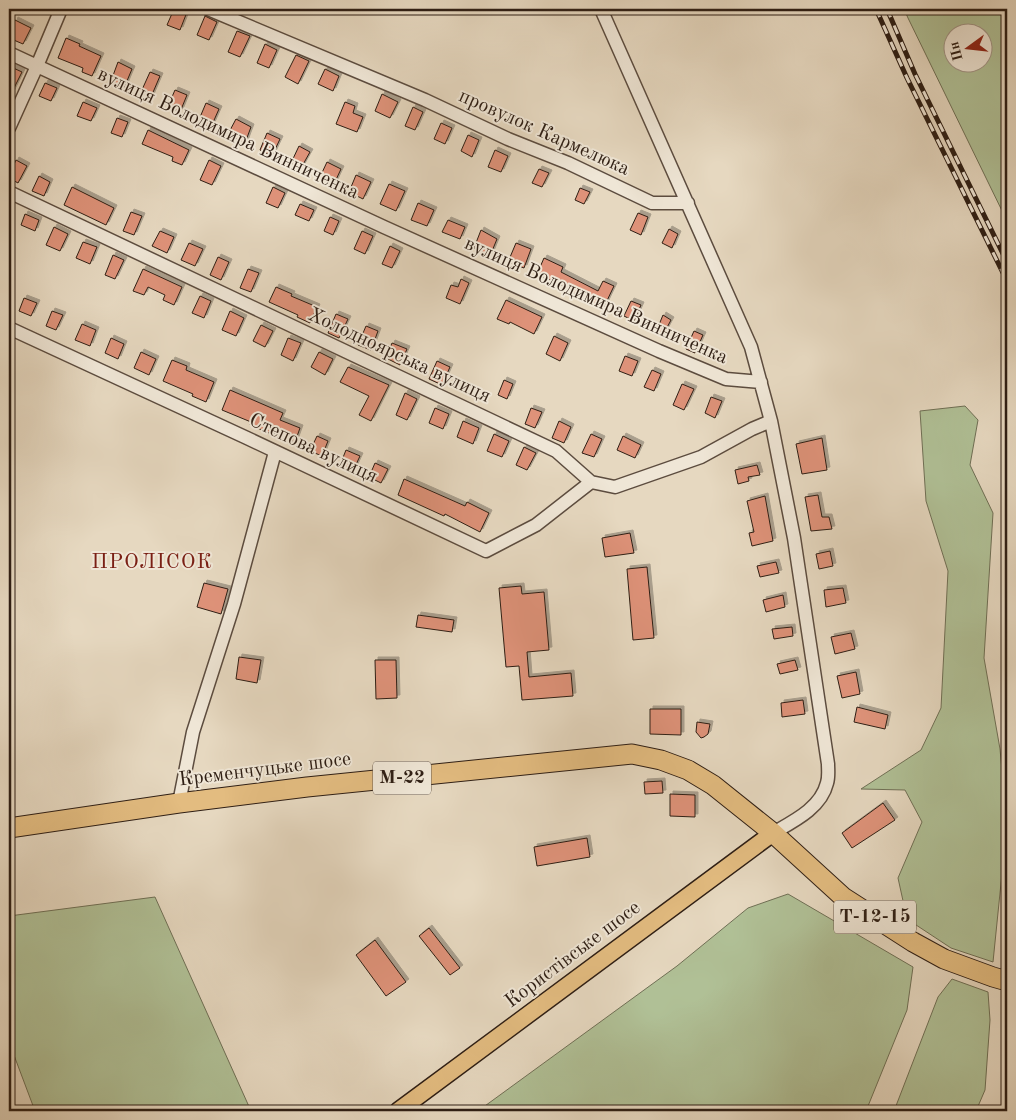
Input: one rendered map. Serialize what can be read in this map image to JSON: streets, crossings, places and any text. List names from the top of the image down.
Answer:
{
  "streets": {
    "highway": ["Кременчуцьке шосе", "М-22", "Т-12-15"],
    "main road": ["Користівське шосе"],
    "street": [
      "провулок Кармелюка",
      "вулиця Володимира Винниченка",
      "Холодноярська вулиця",
      "Степова вулиця"
    ]
  },
  "crossings": [
    ["Холодноярська вулиця", "Степова вулиця"],
    ["Кременчуцьке шосе", "Т-12-15"],
    ["Кременчуцьке шосе", "Користівське шосе"],
    ["Т-12-15", "Користівське шосе"]
  ],
  "districts": ["ПРОЛІСОК"],
  "north": "left"
}
